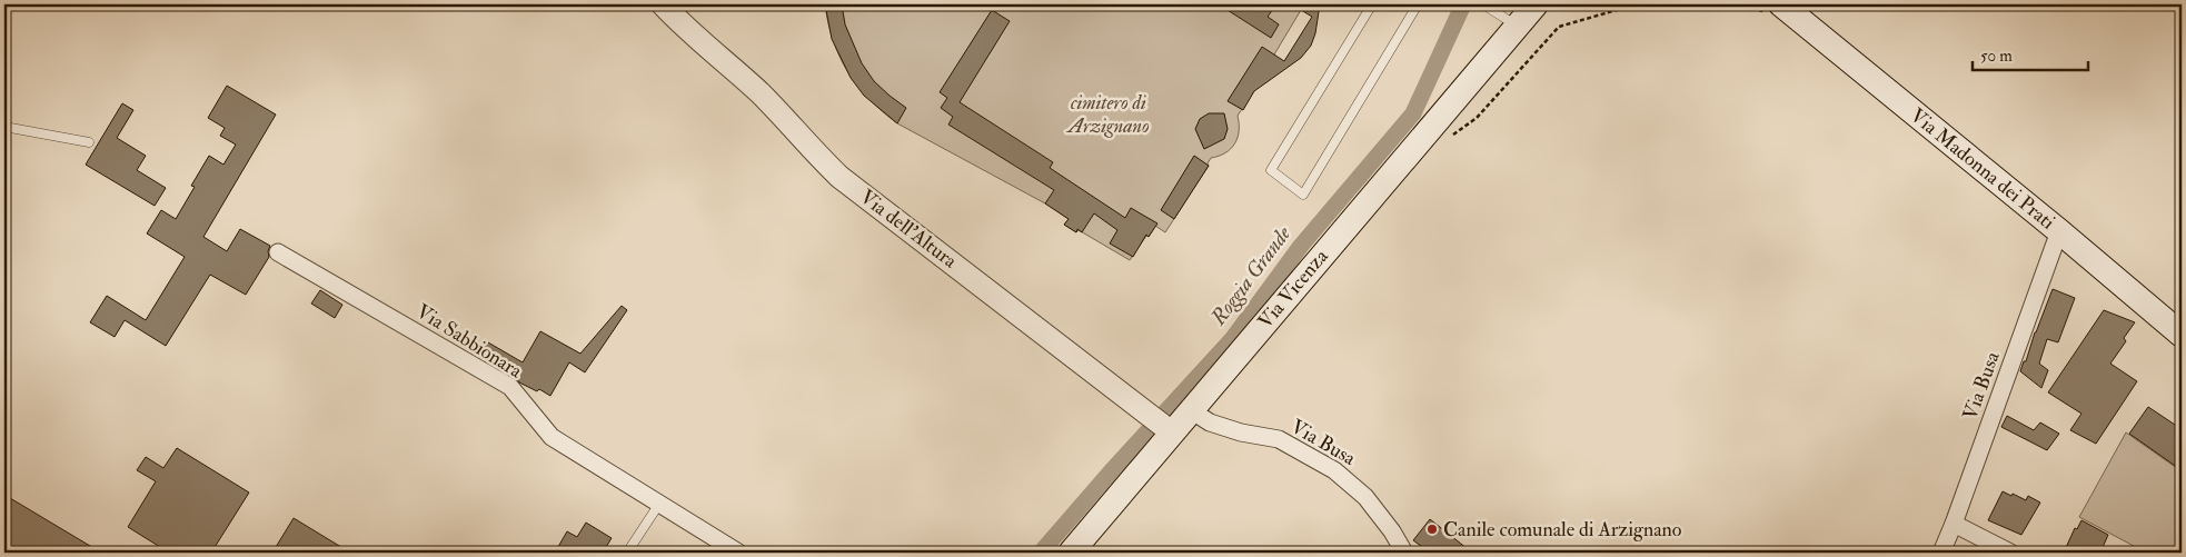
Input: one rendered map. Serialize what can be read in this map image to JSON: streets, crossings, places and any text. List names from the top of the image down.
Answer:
{
  "streets": {
    "main road": ["Via Madonna dei Prati", "Via Vicenza"],
    "street": ["Via dell'Altura", "Via Sabbionara", "Via Busa"]
  },
  "crossings": [
    ["Via Madonna dei Prati", "Via Busa"],
    ["Via dell'Altura", "Via Vicenza"],
    ["Via Vicenza", "Via Busa"]
  ],
  "water": ["Roggia Grande"],
  "parks": ["cimitero di Arzignano"],
  "places": ["Canile comunale di Arzignano"],
  "scale_bar": "50 m"
}
